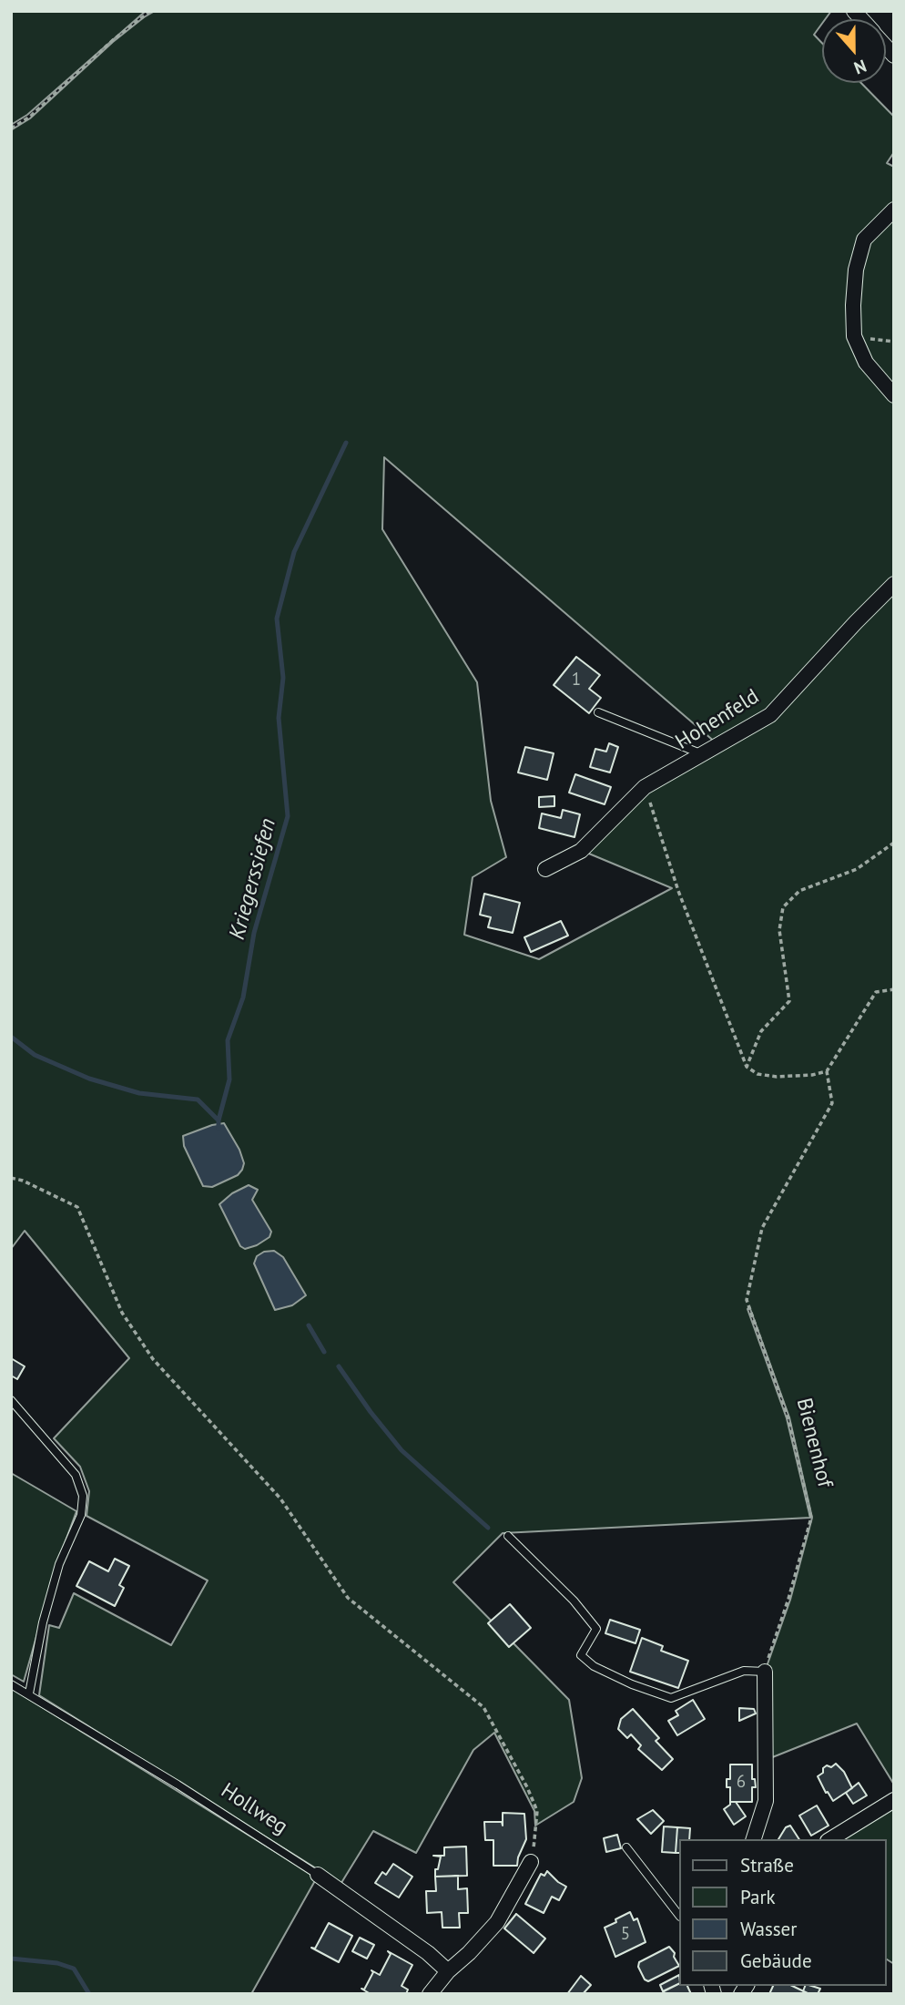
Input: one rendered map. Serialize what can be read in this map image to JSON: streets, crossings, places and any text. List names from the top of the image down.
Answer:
{
  "streets": {
    "street": ["Hohenfeld", "Hollweg"],
    "path": ["Bienenhof"]
  },
  "water": ["Kriegerssiefen"],
  "house_numbers": ["1", "6", "5"],
  "legend": [
    "Straße",
    "Park",
    "Wasser",
    "Gebäude"
  ],
  "north": "bottom"
}
